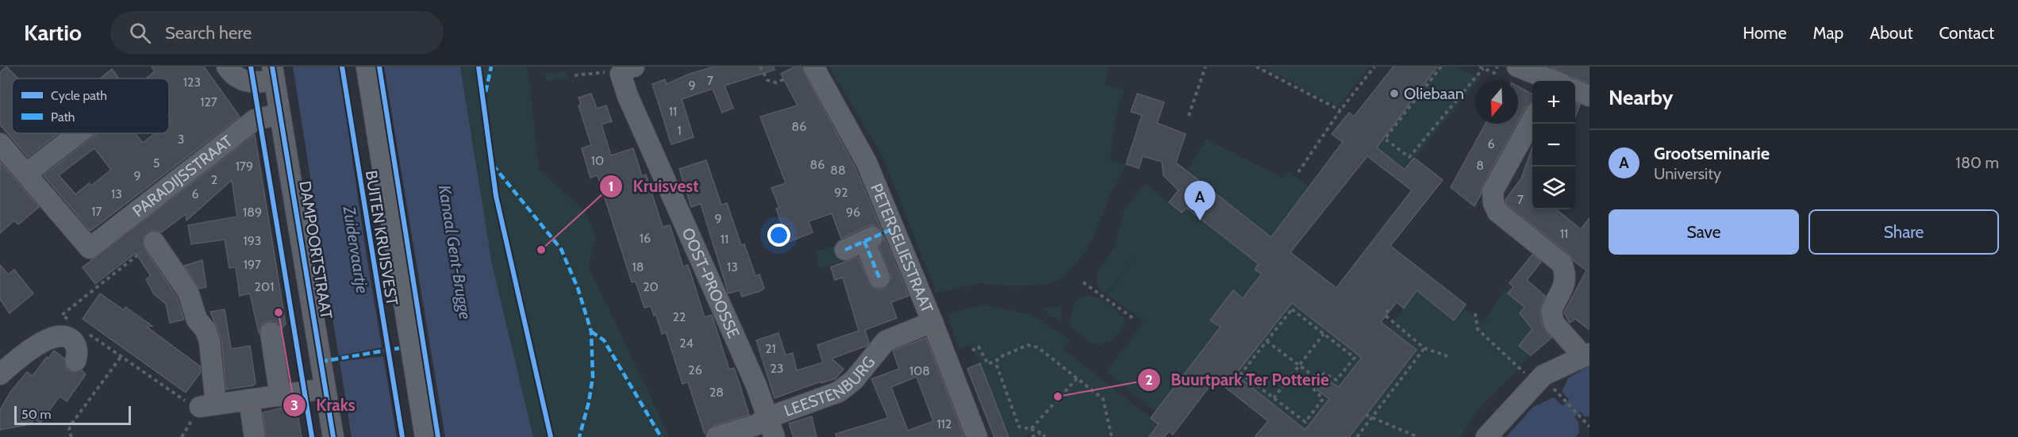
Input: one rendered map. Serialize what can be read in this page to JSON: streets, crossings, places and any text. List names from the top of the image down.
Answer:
{
  "streets": {
    "main road": ["BUITEN KRUISVEST"],
    "street": [
      "PARADIJSSTRAAT",
      "PETERSELIESTRAAT",
      "DAMPOORTSTRAAT",
      "OOST-PROOSSE",
      "LEESTENBURG"
    ]
  },
  "crossings": [
    ["PARADIJSSTRAAT", "DAMPOORTSTRAAT"],
    ["PETERSELIESTRAAT", "LEESTENBURG"],
    ["OOST-PROOSSE", "LEESTENBURG"]
  ],
  "water": ["Zuidervaartje", "Kanaal Gent-Brugge"],
  "places": [
    "Oliebaan",
    "Kruisvest",
    "Kraks",
    "Buurtpark Ter Potterie"
  ],
  "house_numbers": [
    "7",
    "123",
    "9",
    "127",
    "11",
    "86",
    "1",
    "3",
    "6",
    "10",
    "5",
    "86",
    "8",
    "179",
    "88",
    "9",
    "2",
    "92",
    "13",
    "6",
    "7",
    "17",
    "189",
    "96",
    "9",
    "11",
    "16",
    "11",
    "193",
    "197",
    "18",
    "13",
    "201",
    "20",
    "22",
    "24",
    "21",
    "23",
    "26",
    "108",
    "28",
    "112"
  ],
  "legend": ["Cycle path", "Path"],
  "scale_bar": "50 m",
  "north": "bottom",
  "page": {
    "header": "Kartio",
    "search": "Search here",
    "nav": [
      "Home",
      "Map",
      "About",
      "Contact"
    ],
    "heading": "Nearby",
    "map_buttons": ["+", "−"],
    "list": [
      {
        "mark": "A",
        "name": "Grootseminarie",
        "note": "University",
        "value": "180 m"
      }
    ],
    "pins": "A",
    "buttons": ["Save", "Share"],
    "scale": "50 m"
  }
}
